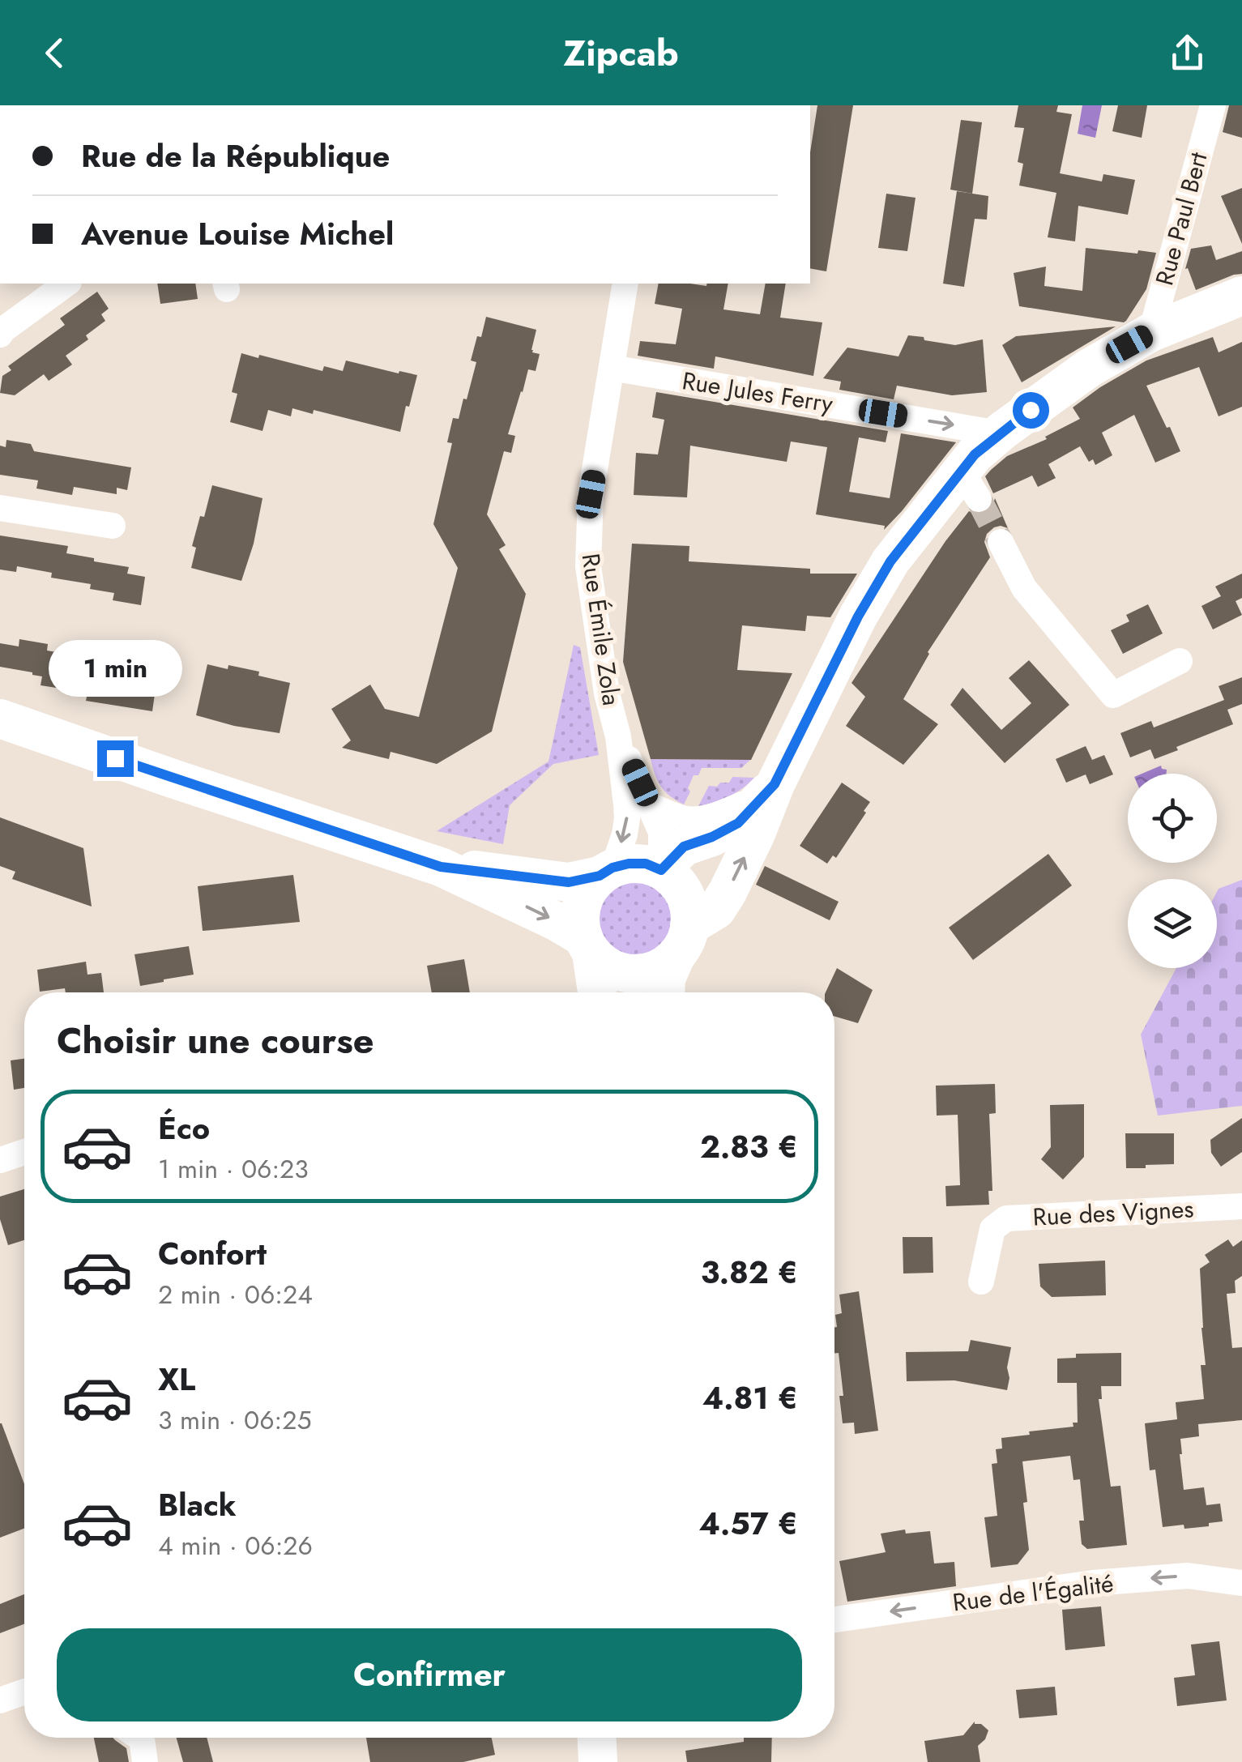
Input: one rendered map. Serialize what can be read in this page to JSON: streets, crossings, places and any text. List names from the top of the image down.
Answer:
{
  "streets": {
    "street": [
      "Rue Paul Bert",
      "Rue Jules Ferry",
      "Rue Émile Zola",
      "Rue des Vignes",
      "Rue de l'Égalité"
    ]
  },
  "crossings": [
    ["Rue Jules Ferry", "Rue Émile Zola"]
  ],
  "one_way": ["Rue Jules Ferry", "Rue de l'Égalité"],
  "page": {
    "header": "Zipcab",
    "banner": ["Rue de la République", "Avenue Louise Michel"],
    "bubble": "1 min",
    "heading": "Choisir une course",
    "list": [
      {
        "name": "Éco",
        "note": "1 min · 06:23",
        "value": "2.83 €"
      },
      {
        "name": "Confort",
        "note": "2 min · 06:24",
        "value": "3.82 €"
      },
      {
        "name": "XL",
        "note": "3 min · 06:25",
        "value": "4.81 €"
      },
      {
        "name": "Black",
        "note": "4 min · 06:26",
        "value": "4.57 €"
      }
    ],
    "buttons": "Confirmer"
  }
}
